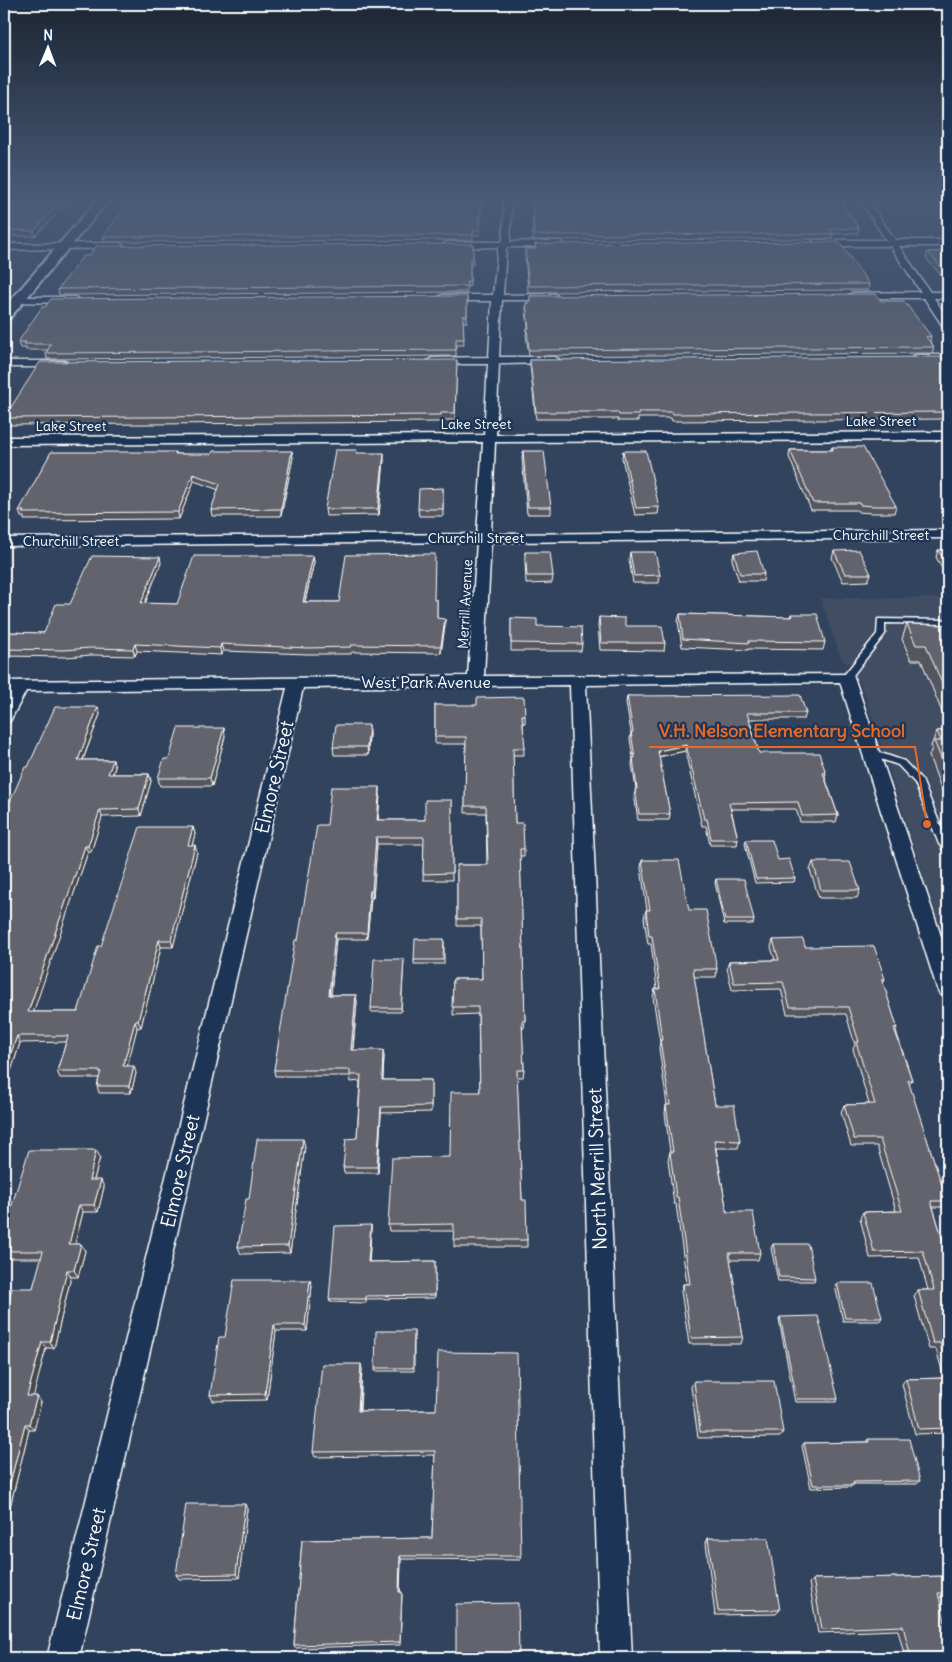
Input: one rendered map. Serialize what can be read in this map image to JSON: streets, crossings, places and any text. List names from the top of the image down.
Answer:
{
  "streets": {
    "street": [
      "Lake Street",
      "Churchill Street",
      "Merrill Avenue",
      "West Park Avenue",
      "Elmore Street",
      "North Merrill Street"
    ]
  },
  "crossings": [
    ["Lake Street", "Merrill Avenue"],
    ["Churchill Street", "Merrill Avenue"],
    ["Merrill Avenue", "West Park Avenue"],
    ["West Park Avenue", "Elmore Street"],
    ["West Park Avenue", "North Merrill Street"]
  ],
  "places": ["V.H. Nelson Elementary School"],
  "north": "top"
}
